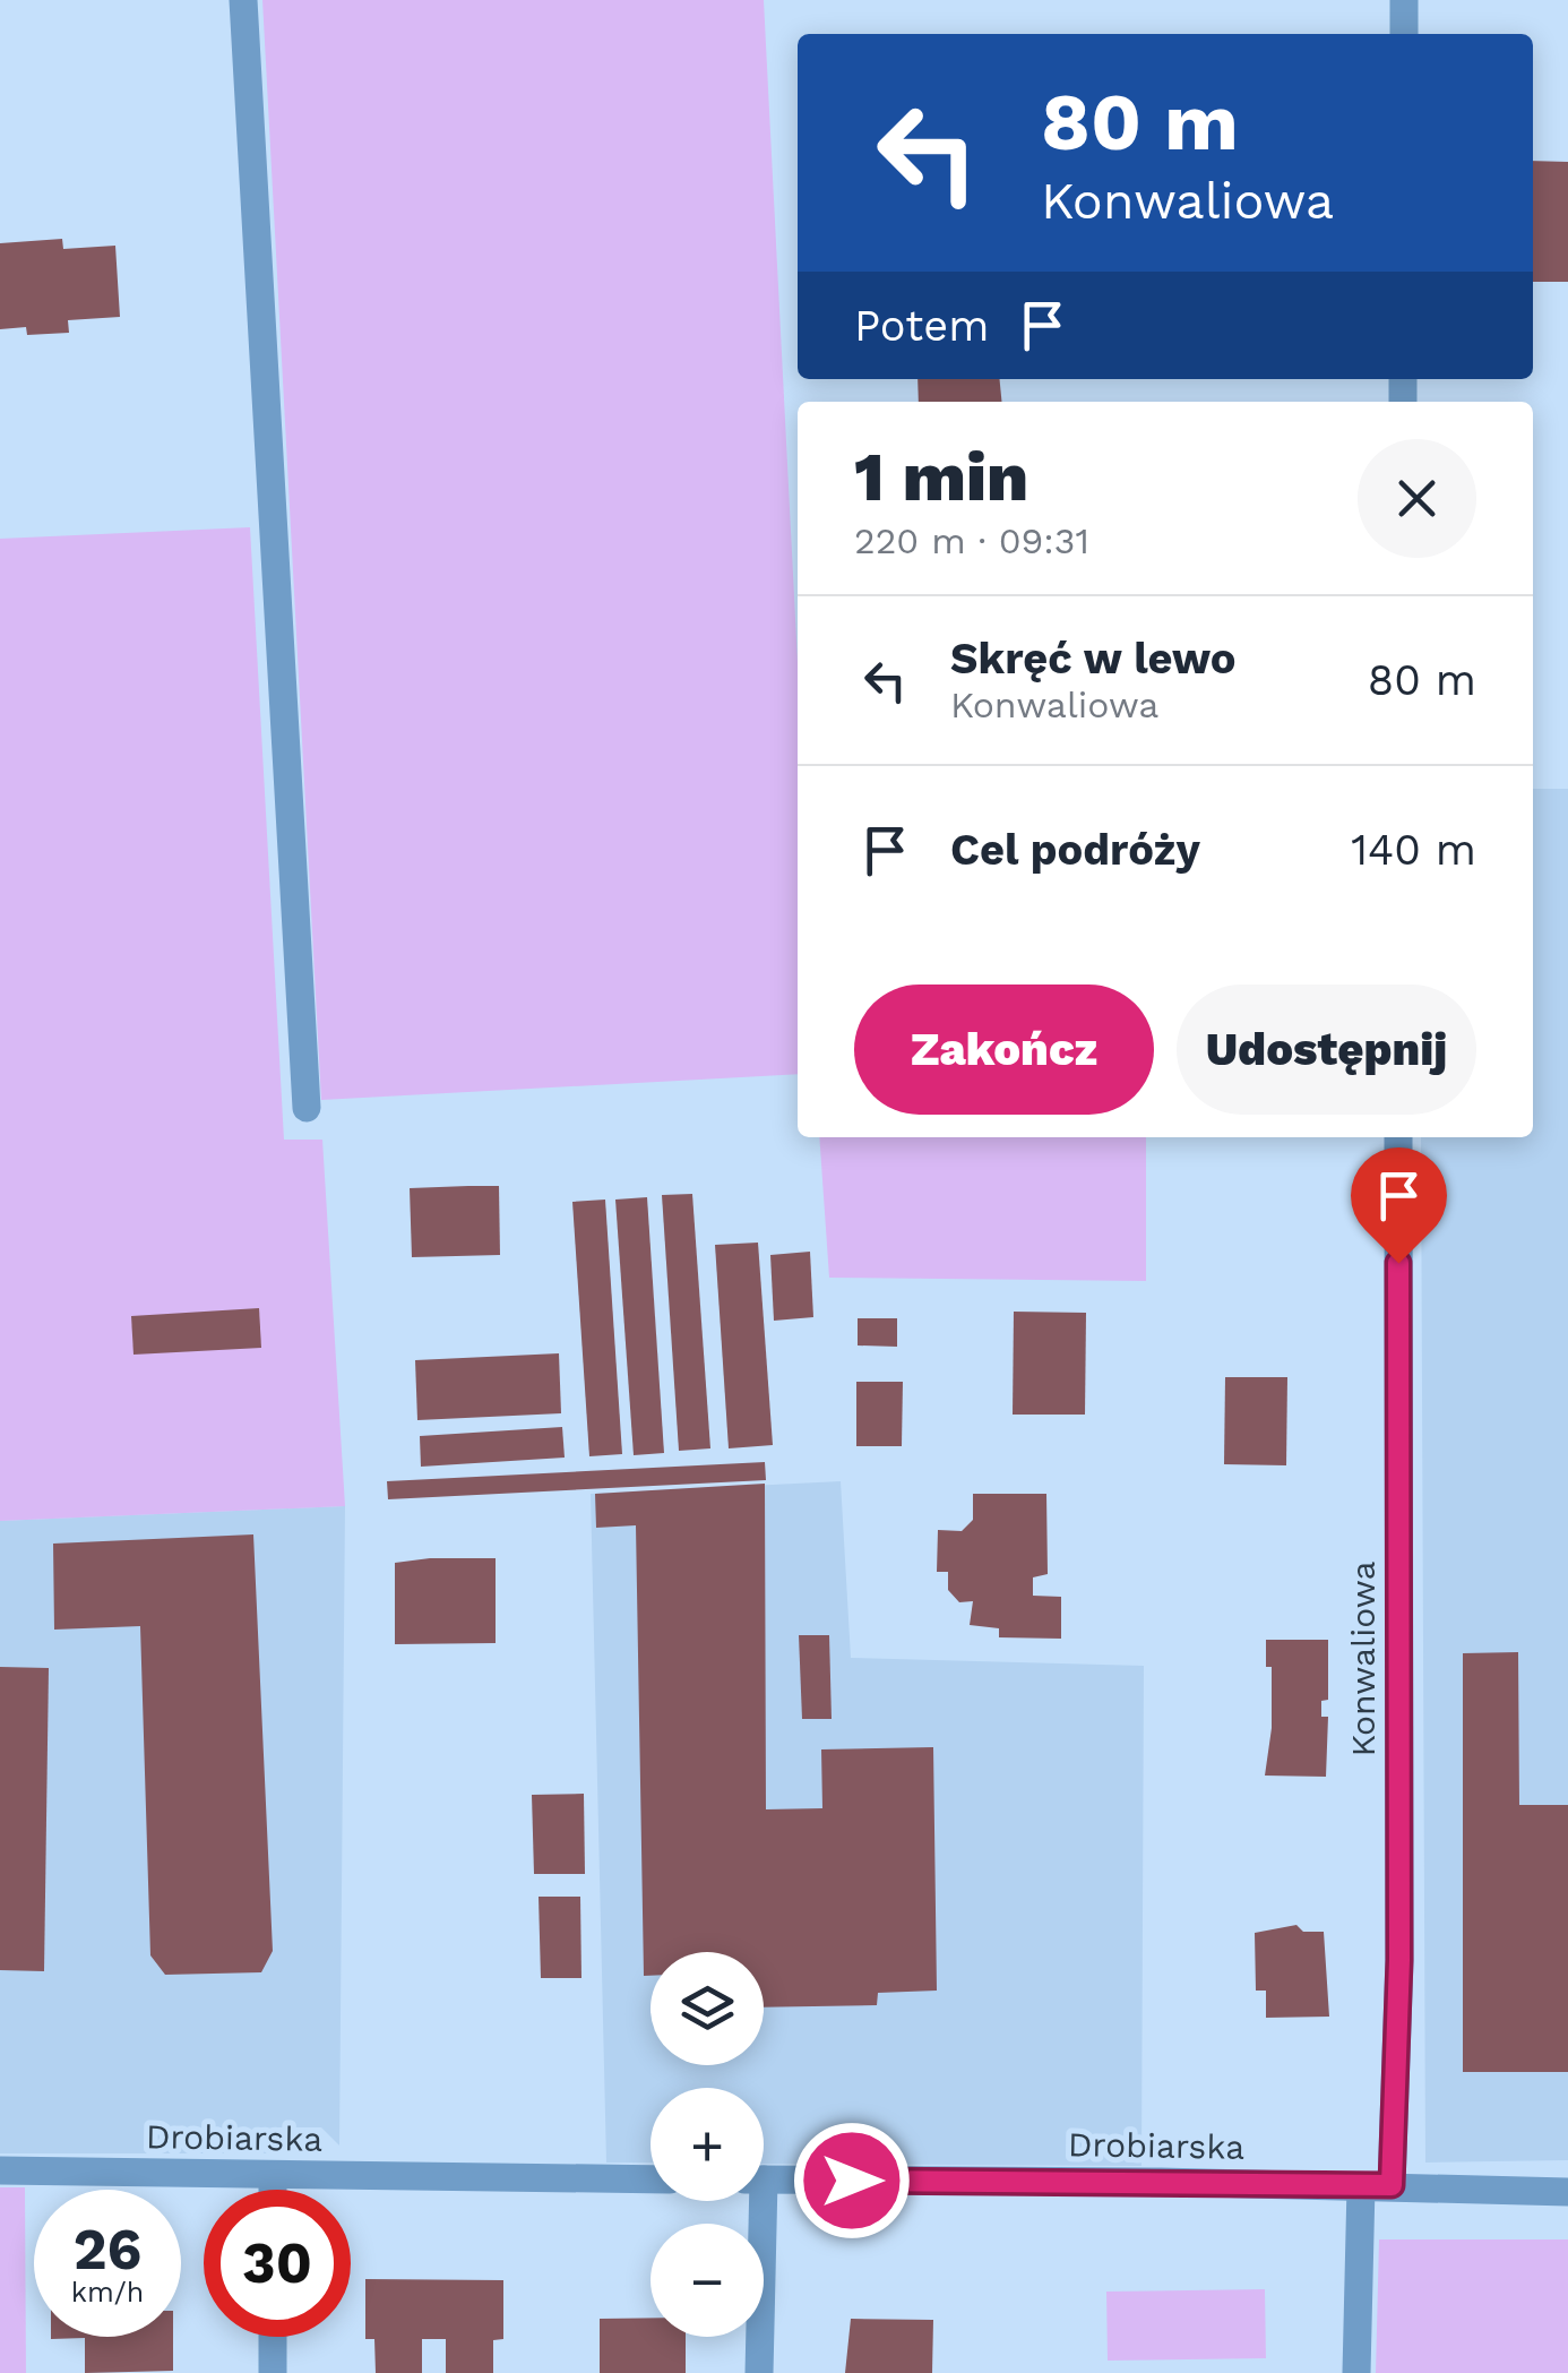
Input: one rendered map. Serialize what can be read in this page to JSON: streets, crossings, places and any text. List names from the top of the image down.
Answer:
{
  "streets": {
    "street": ["Konwaliowa", "Drobiarska"]
  },
  "crossings": [
    ["Konwaliowa", "Drobiarska"]
  ],
  "page": {
    "turn": ["80 m", "Konwaliowa"],
    "then": "Potem",
    "heading": ["1 min", "220 m · 09:31"],
    "list": [
      {
        "name": "Skręć w lewo",
        "note": "Konwaliowa",
        "value": "80 m"
      },
      {
        "name": "Cel podróży",
        "value": "140 m"
      }
    ],
    "buttons": ["Zakończ", "Udostępnij"],
    "map_buttons": ["+", "−"],
    "speed": "26 km/h",
    "limit": "30"
  }
}
